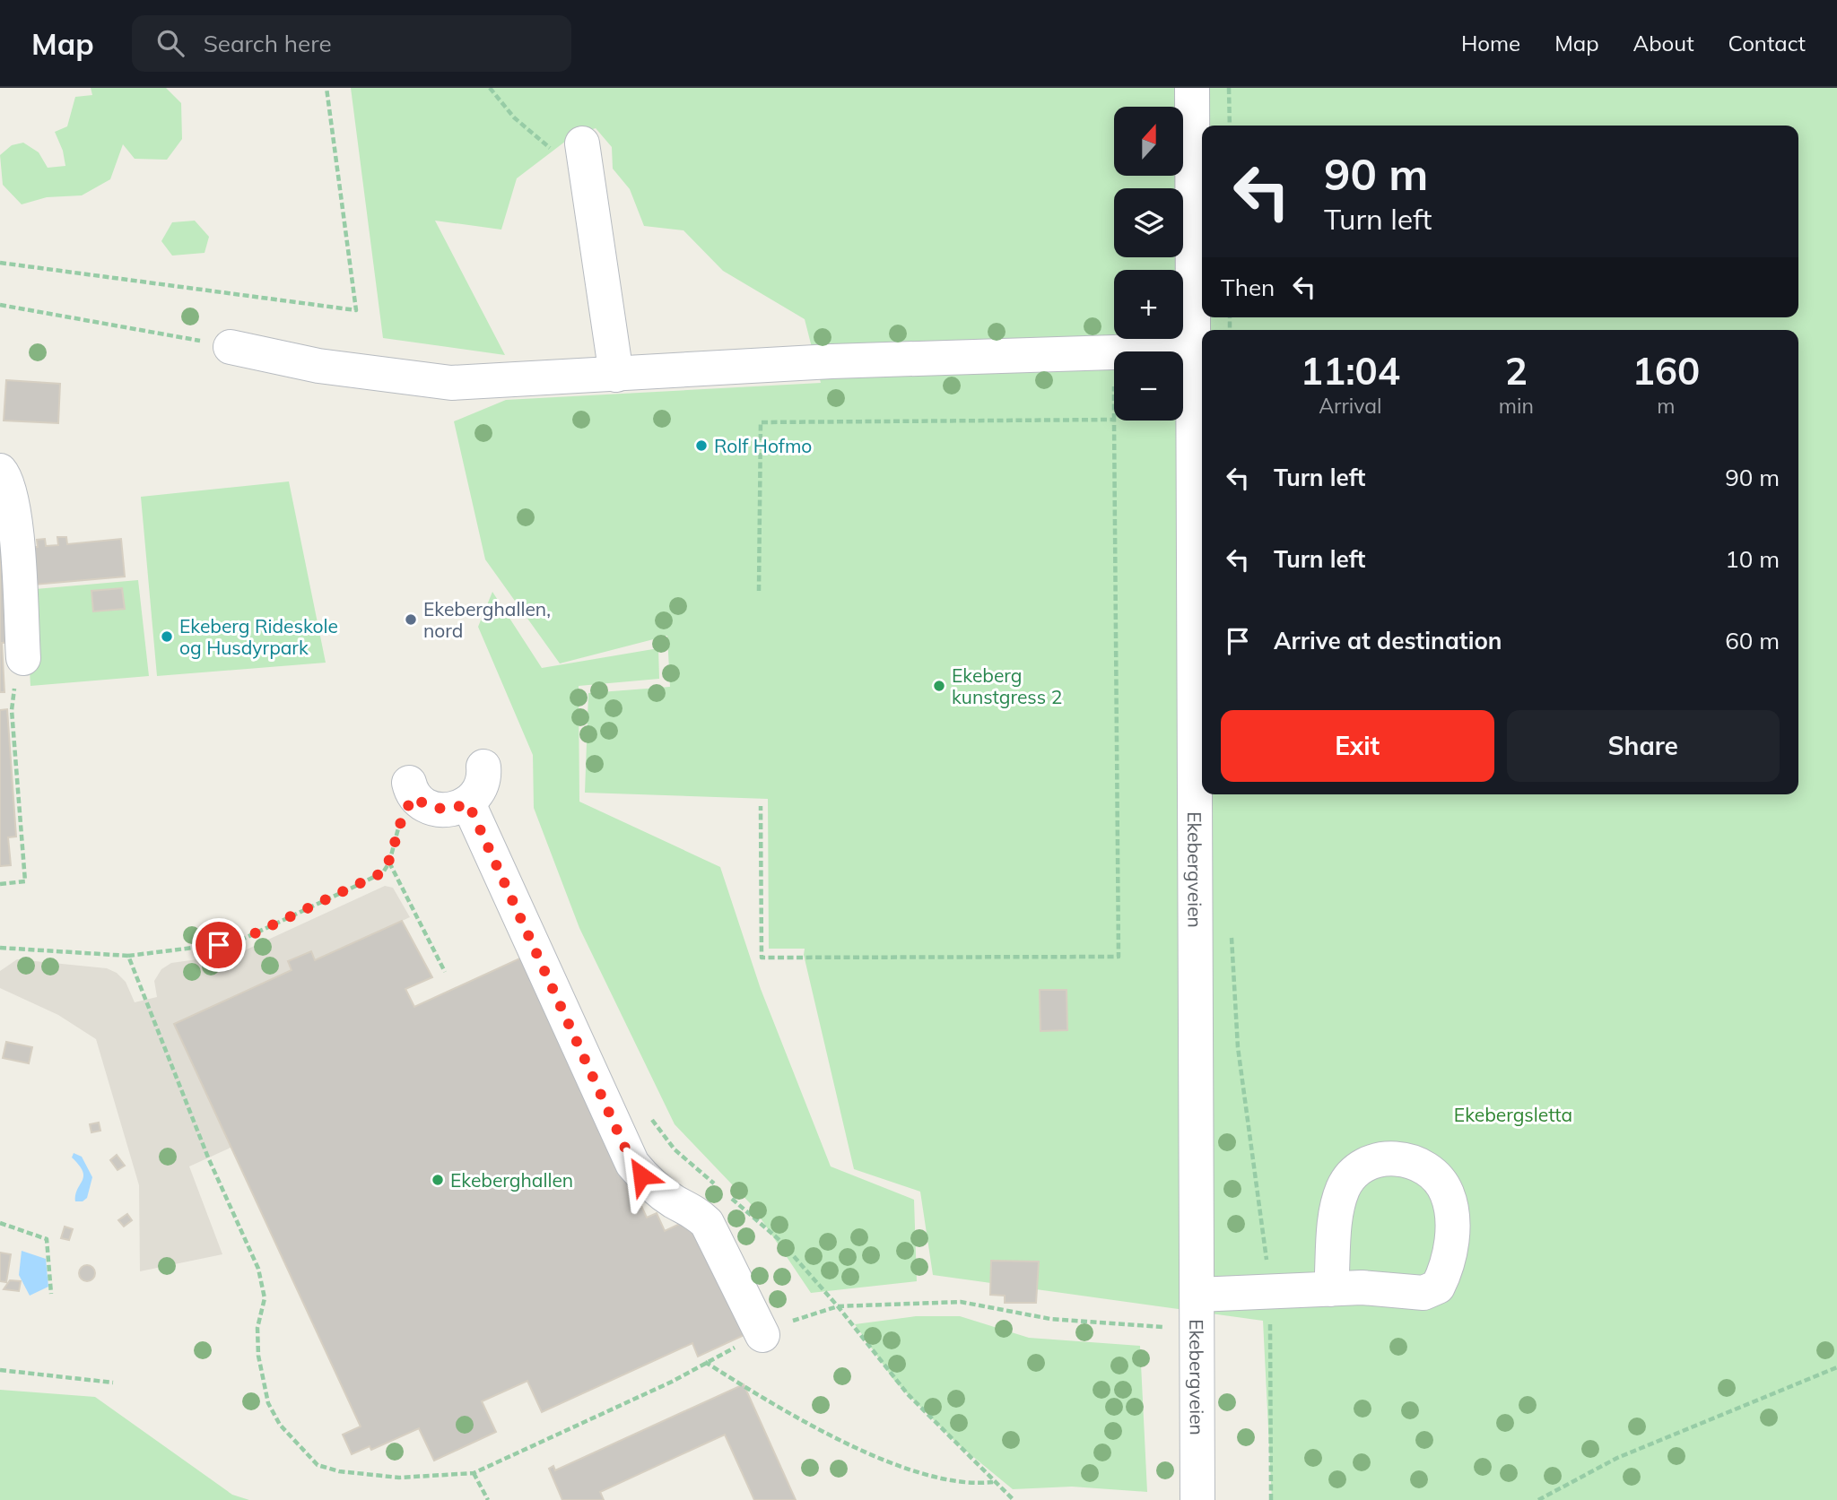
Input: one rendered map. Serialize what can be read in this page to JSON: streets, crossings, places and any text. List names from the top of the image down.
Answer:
{
  "streets": {
    "street": ["Ekebergveien"]
  },
  "parks": ["Ekebergsletta"],
  "places": [
    "Rolf Hofmo",
    "Ekeberghallen, nord",
    "Ekeberg Rideskole og Husdyrpark",
    "Ekeberg kunstgress 2",
    "Ekeberghallen"
  ],
  "north": "top",
  "page": {
    "header": "Map",
    "search": "Search here",
    "nav": [
      "Home",
      "Map",
      "About",
      "Contact"
    ],
    "map_buttons": ["+", "−"],
    "turn": ["90 m", "Turn left"],
    "then": "Then",
    "eta": [
      "11:04",
      "Arrival",
      "2",
      "min",
      "160",
      "m"
    ],
    "list": [
      {
        "name": "Turn left",
        "value": "90 m"
      },
      {
        "name": "Turn left",
        "value": "10 m"
      },
      {
        "name": "Arrive at destination",
        "value": "60 m"
      }
    ],
    "buttons": ["Exit", "Share"]
  }
}
